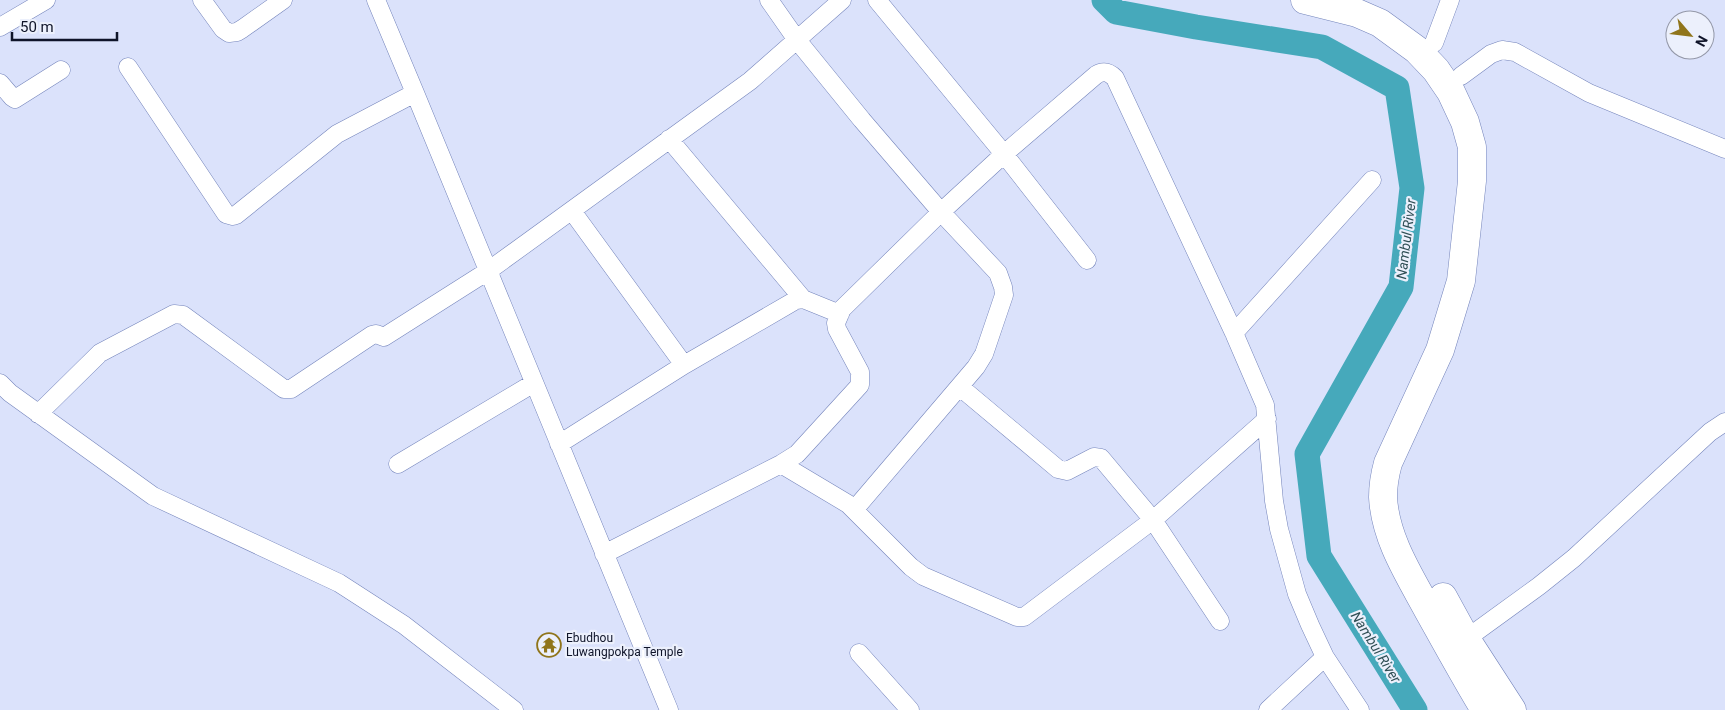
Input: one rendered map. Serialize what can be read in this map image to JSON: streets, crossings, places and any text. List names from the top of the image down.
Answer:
{
  "water": ["Nambul River"],
  "places": {
    "temple": ["Ebudhou Luwangpokpa Temple"]
  },
  "scale_bar": "50 m",
  "north": "bottom right"
}
